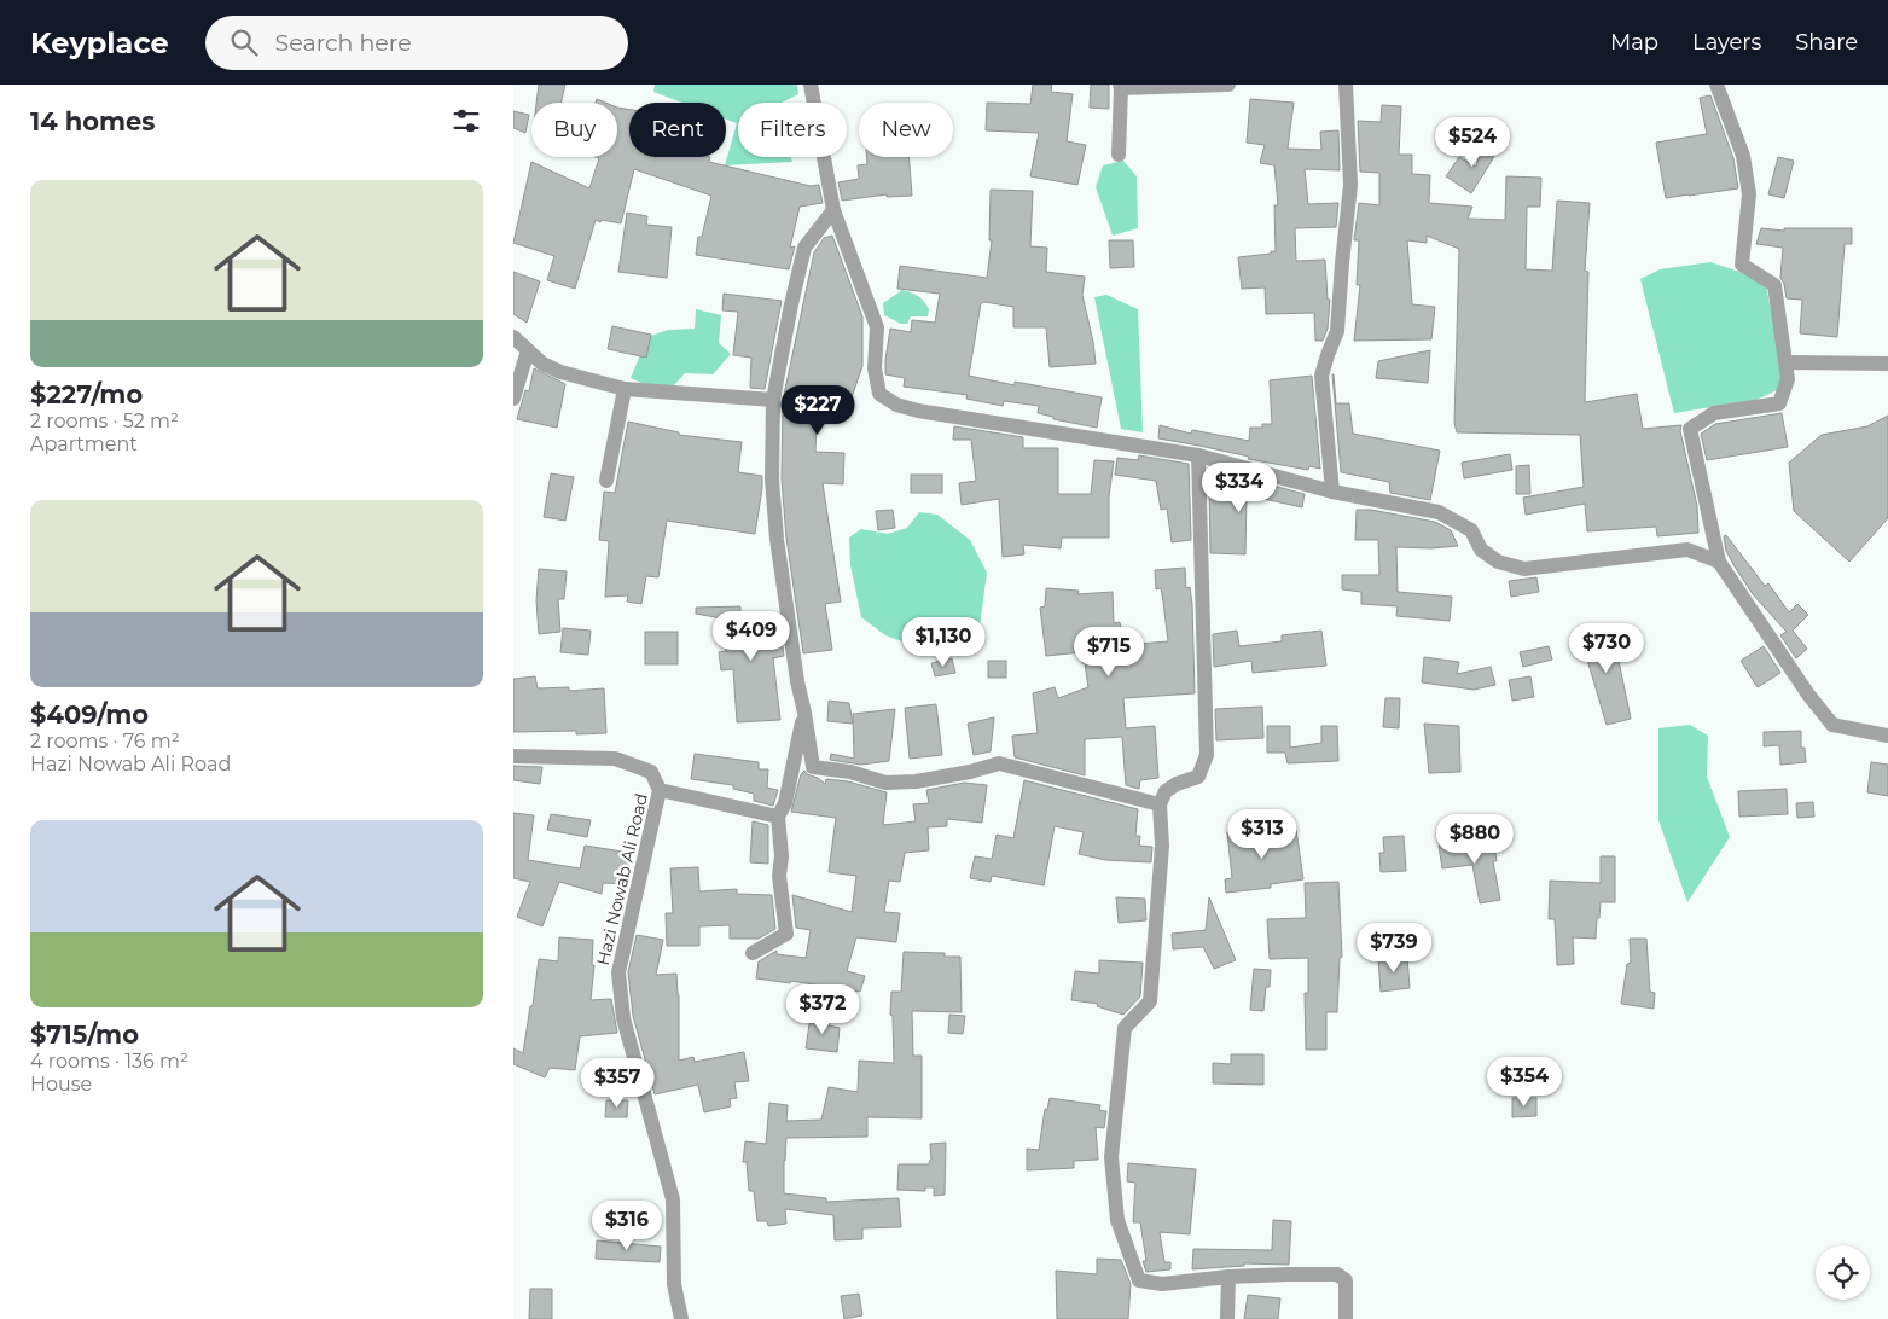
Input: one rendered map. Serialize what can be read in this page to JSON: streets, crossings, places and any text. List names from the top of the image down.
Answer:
{
  "streets": {
    "street": ["Hazi Nowab Ali Road"]
  },
  "page": {
    "header": "Keyplace",
    "search": "Search here",
    "nav": ["Map", "Layers", "Share"],
    "heading": "14 homes",
    "chip": [
      "Buy",
      "Rent",
      "Filters",
      "New"
    ],
    "price": [
      "$524",
      "$227",
      "$334",
      "$409",
      "$1,130",
      "$730",
      "$715",
      "$313",
      "$880",
      "$739",
      "$372",
      "$354",
      "$357",
      "$316"
    ],
    "list": [
      {
        "name": "$227/mo",
        "note": "2 rooms · 52 m² · Apartment"
      },
      {
        "name": "$409/mo",
        "note": "2 rooms · 76 m² · Hazi Nowab Ali Road"
      },
      {
        "name": "$715/mo",
        "note": "4 rooms · 136 m² · House"
      }
    ]
  }
}
